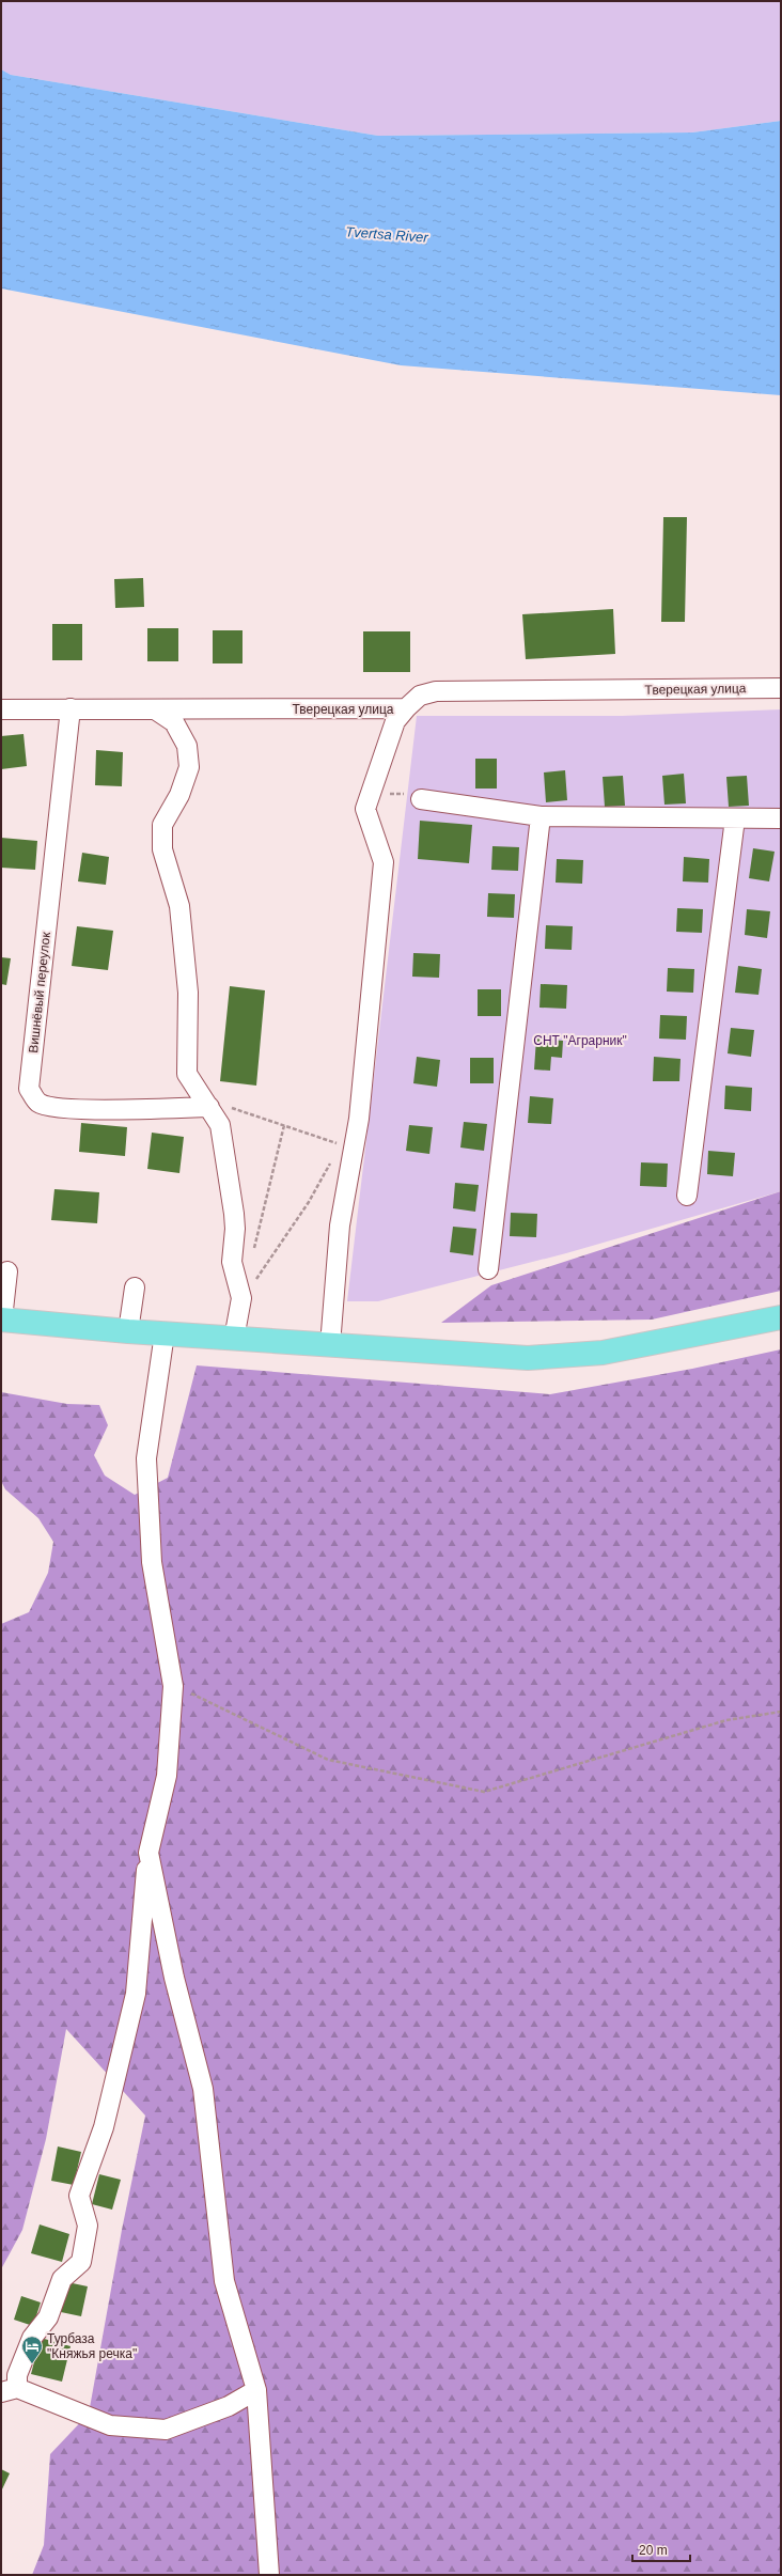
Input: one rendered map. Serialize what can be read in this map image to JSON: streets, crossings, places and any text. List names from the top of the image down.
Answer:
{
  "streets": {
    "street": ["Тверецкая улица", "Вишнёвый переулок"]
  },
  "crossings": [
    ["Тверецкая улица", "Вишнёвый переулок"]
  ],
  "water": ["Tvertsa River"],
  "parks": ["СНТ \"Аграрник\""],
  "places": {
    "hotel": ["Турбаза \"Княжья речка\""]
  },
  "scale_bar": "20 m"
}
